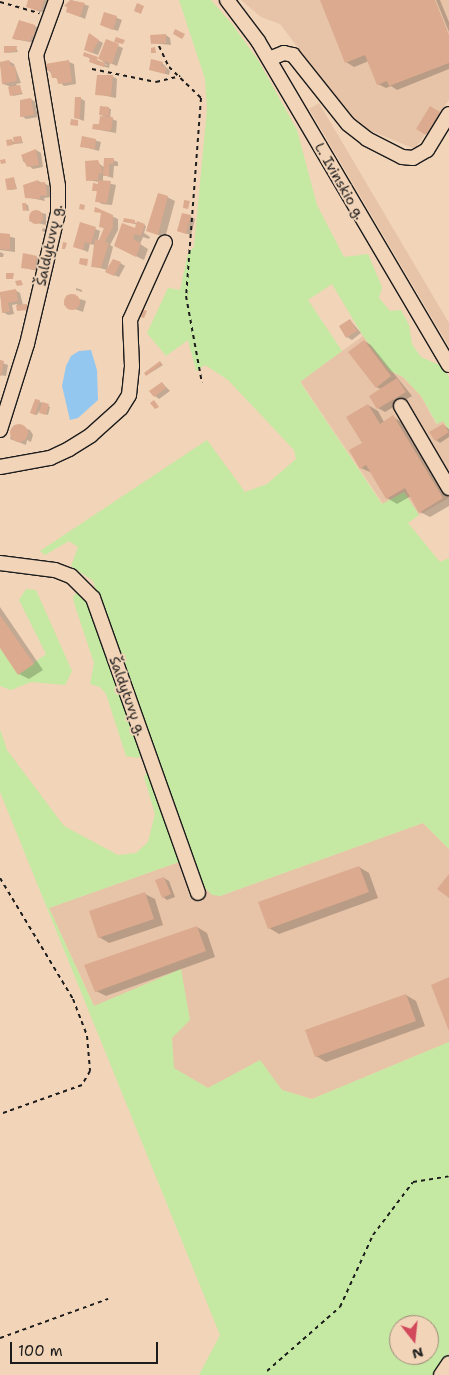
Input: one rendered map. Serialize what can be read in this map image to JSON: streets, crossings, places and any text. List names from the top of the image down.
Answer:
{
  "streets": {
    "street": ["L. Ivinskio g.", "Šaldytuvų g."]
  },
  "scale_bar": "100 m",
  "north": "bottom"
}
